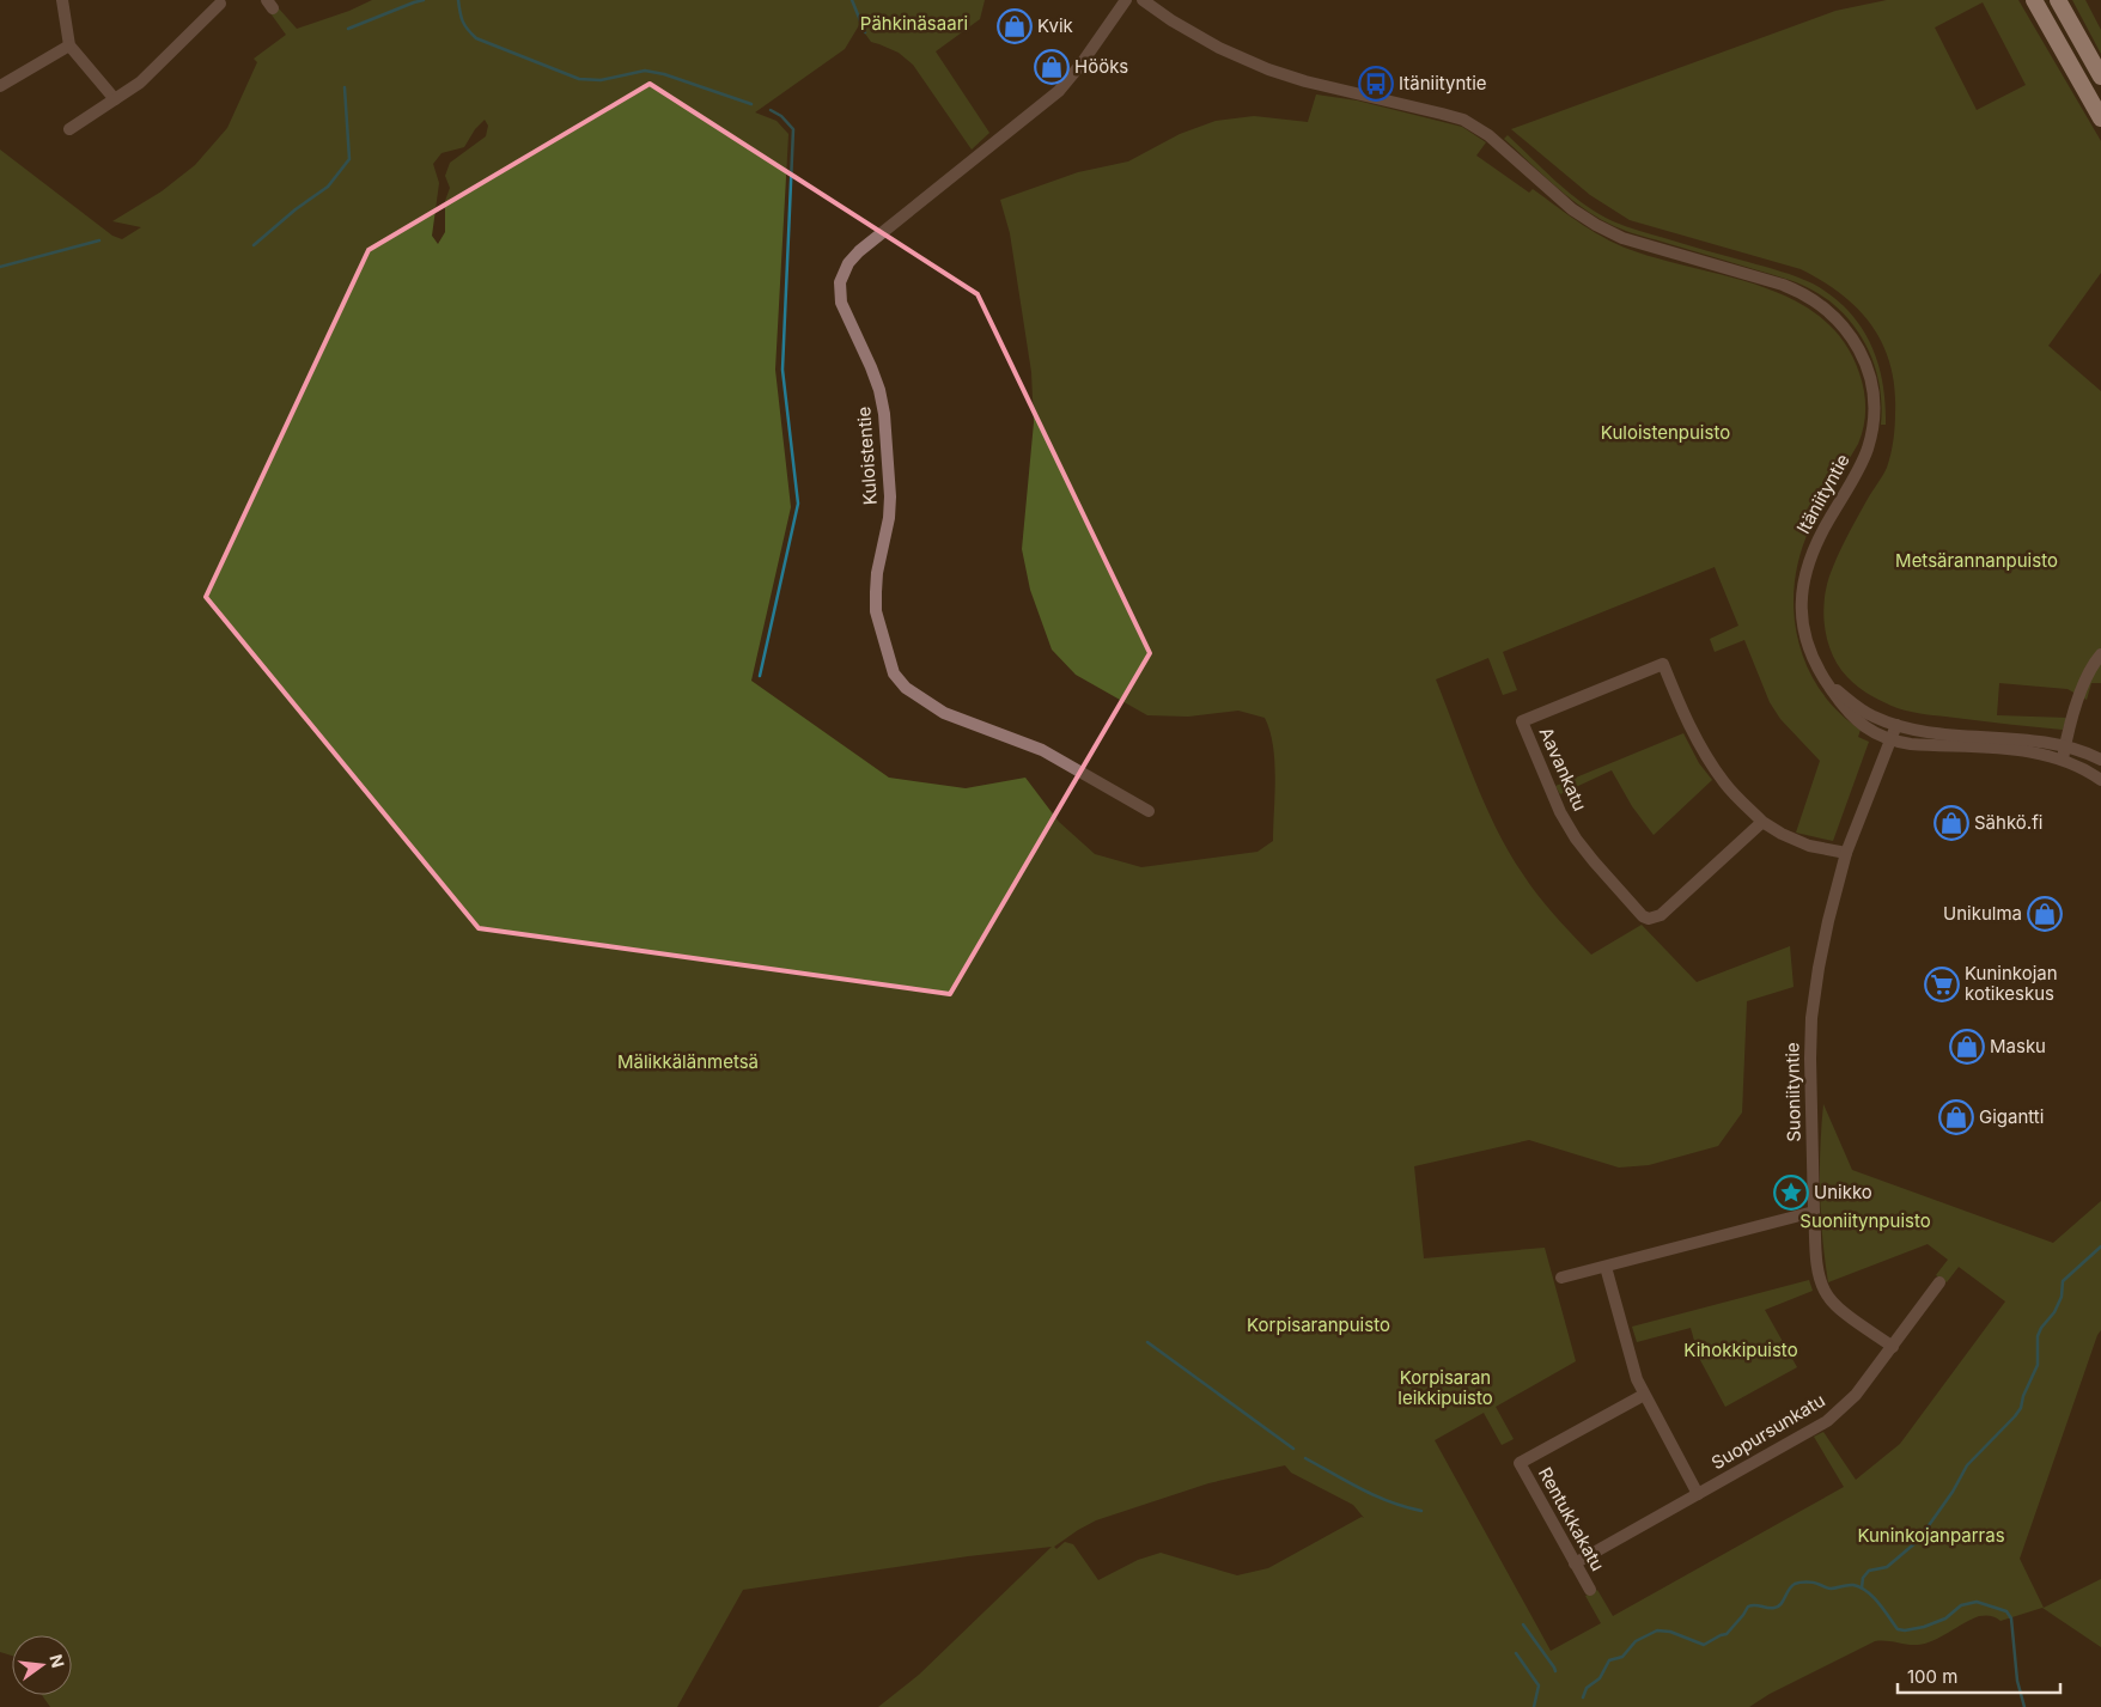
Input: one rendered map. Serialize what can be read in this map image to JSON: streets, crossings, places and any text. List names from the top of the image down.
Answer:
{
  "streets": {
    "street": [
      "Kuloistentie",
      "Itäniityntie",
      "Aavankatu",
      "Suoniityntie",
      "Suopursunkatu",
      "Rentukkakatu"
    ]
  },
  "crossings": [
    ["Itäniityntie", "Suoniityntie"],
    ["Aavankatu", "Suoniityntie"],
    ["Suoniityntie", "Suopursunkatu"],
    ["Suopursunkatu", "Rentukkakatu"]
  ],
  "parks": [
    "Pähkinäsaari",
    "Kuloistenpuisto",
    "Metsärannanpuisto",
    "Mälikkälänmetsä",
    "Suoniitynpuisto",
    "Korpisaranpuisto",
    "Kihokkipuisto",
    "Korpisaran leikkipuisto",
    "Kuninkojanparras"
  ],
  "places": {
    "shop": [
      "Kvik",
      "Hööks",
      "Sähkö.fi",
      "Unikulma",
      "Masku",
      "Gigantti"
    ],
    "bus stop": ["Itäniityntie"],
    "supermarket": ["Kuninkojan kotikeskus"],
    "place": ["Unikko"]
  },
  "scale_bar": "100 m",
  "north": "right"
}
